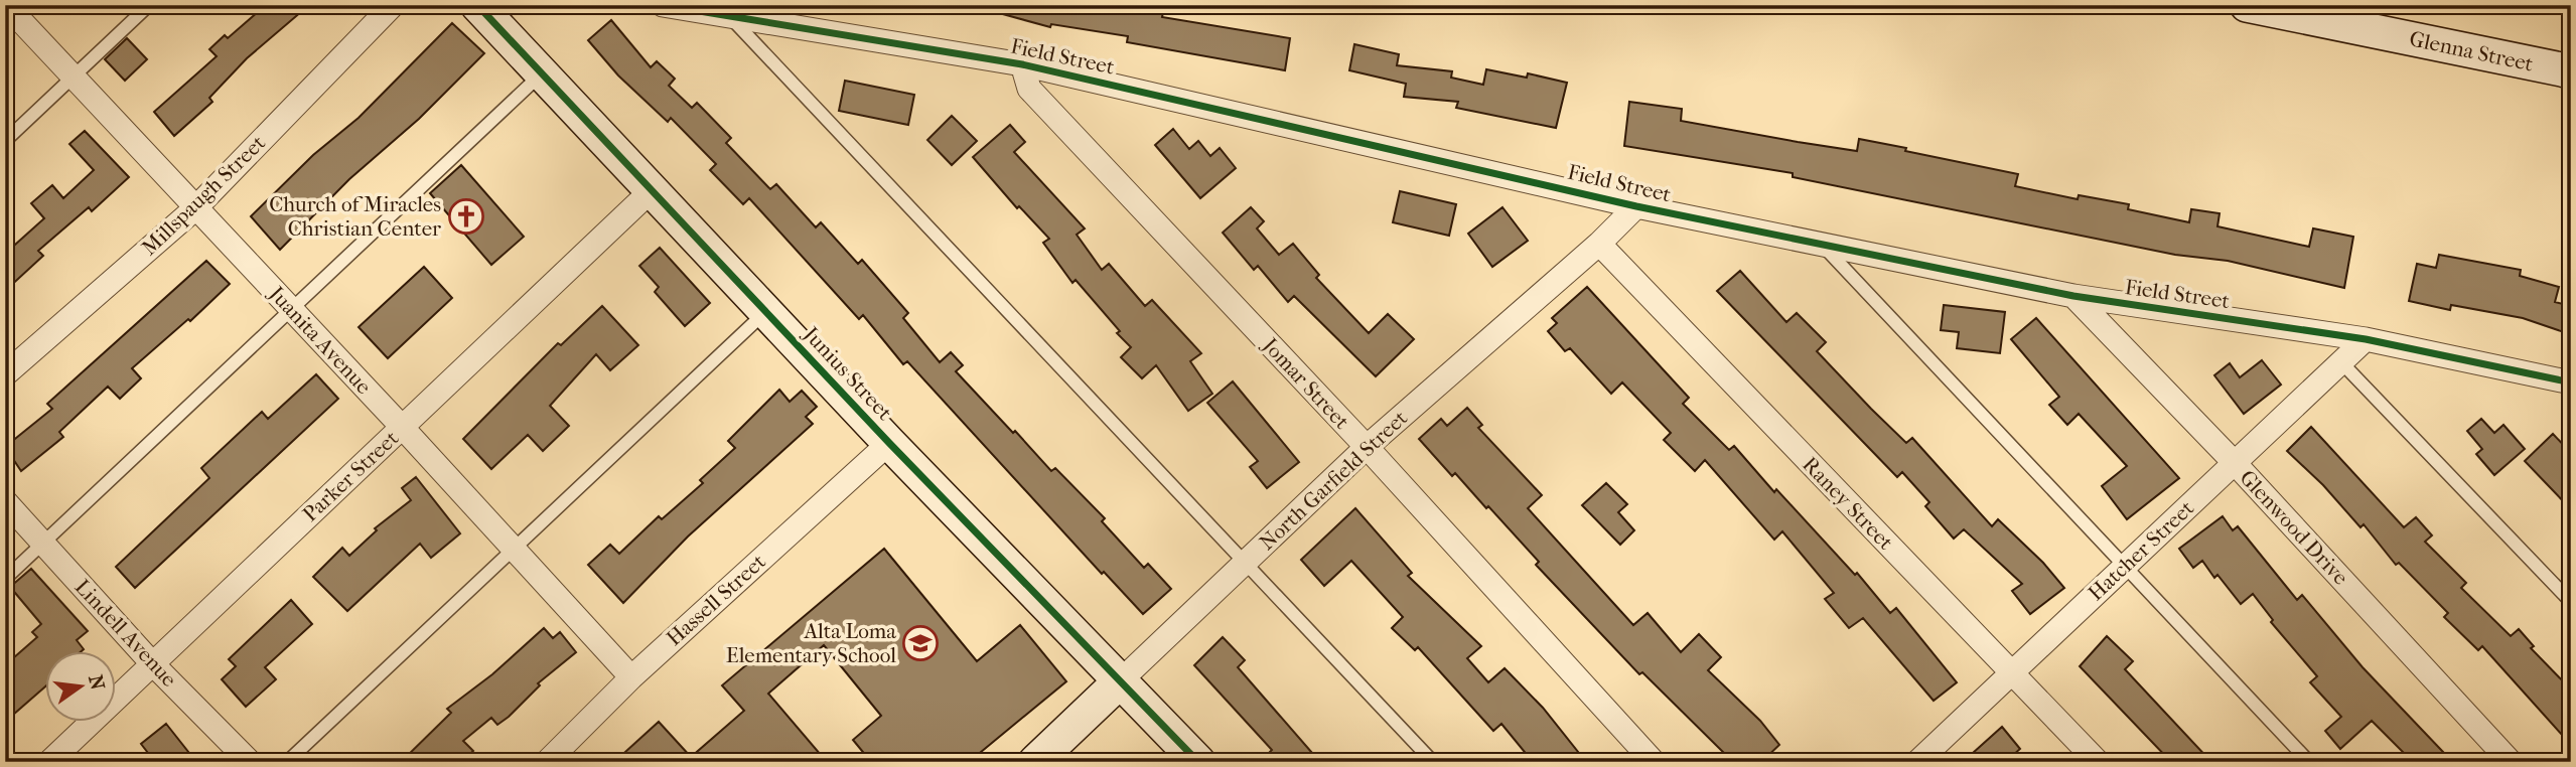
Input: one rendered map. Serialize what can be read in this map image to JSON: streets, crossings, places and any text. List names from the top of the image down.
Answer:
{
  "streets": {
    "street": [
      "Glenna Street",
      "Field Street",
      "Millspaugh Street",
      "Juanita Avenue",
      "Junius Street",
      "Jomar Street",
      "Parker Street",
      "North Garfield Street",
      "Raney Street",
      "Glenwood Drive",
      "Hatcher Street",
      "Hassell Street",
      "Lindell Avenue"
    ]
  },
  "crossings": [
    ["Field Street", "Jomar Street"],
    ["Field Street", "North Garfield Street"],
    ["Field Street", "Glenwood Drive"],
    ["Field Street", "Hatcher Street"],
    ["Millspaugh Street", "Juanita Avenue"],
    ["Juanita Avenue", "Parker Street"],
    ["Juanita Avenue", "Hassell Street"],
    ["Junius Street", "Parker Street"],
    ["Junius Street", "North Garfield Street"],
    ["Junius Street", "Hassell Street"],
    ["Jomar Street", "North Garfield Street"],
    ["Parker Street", "Lindell Avenue"],
    ["North Garfield Street", "Raney Street"],
    ["Raney Street", "Hatcher Street"],
    ["Glenwood Drive", "Hatcher Street"]
  ],
  "places": {
    "church": ["Church of Miracles Christian Center"],
    "school or university": ["Alta Loma Elementary School"]
  },
  "north": "right"
}
